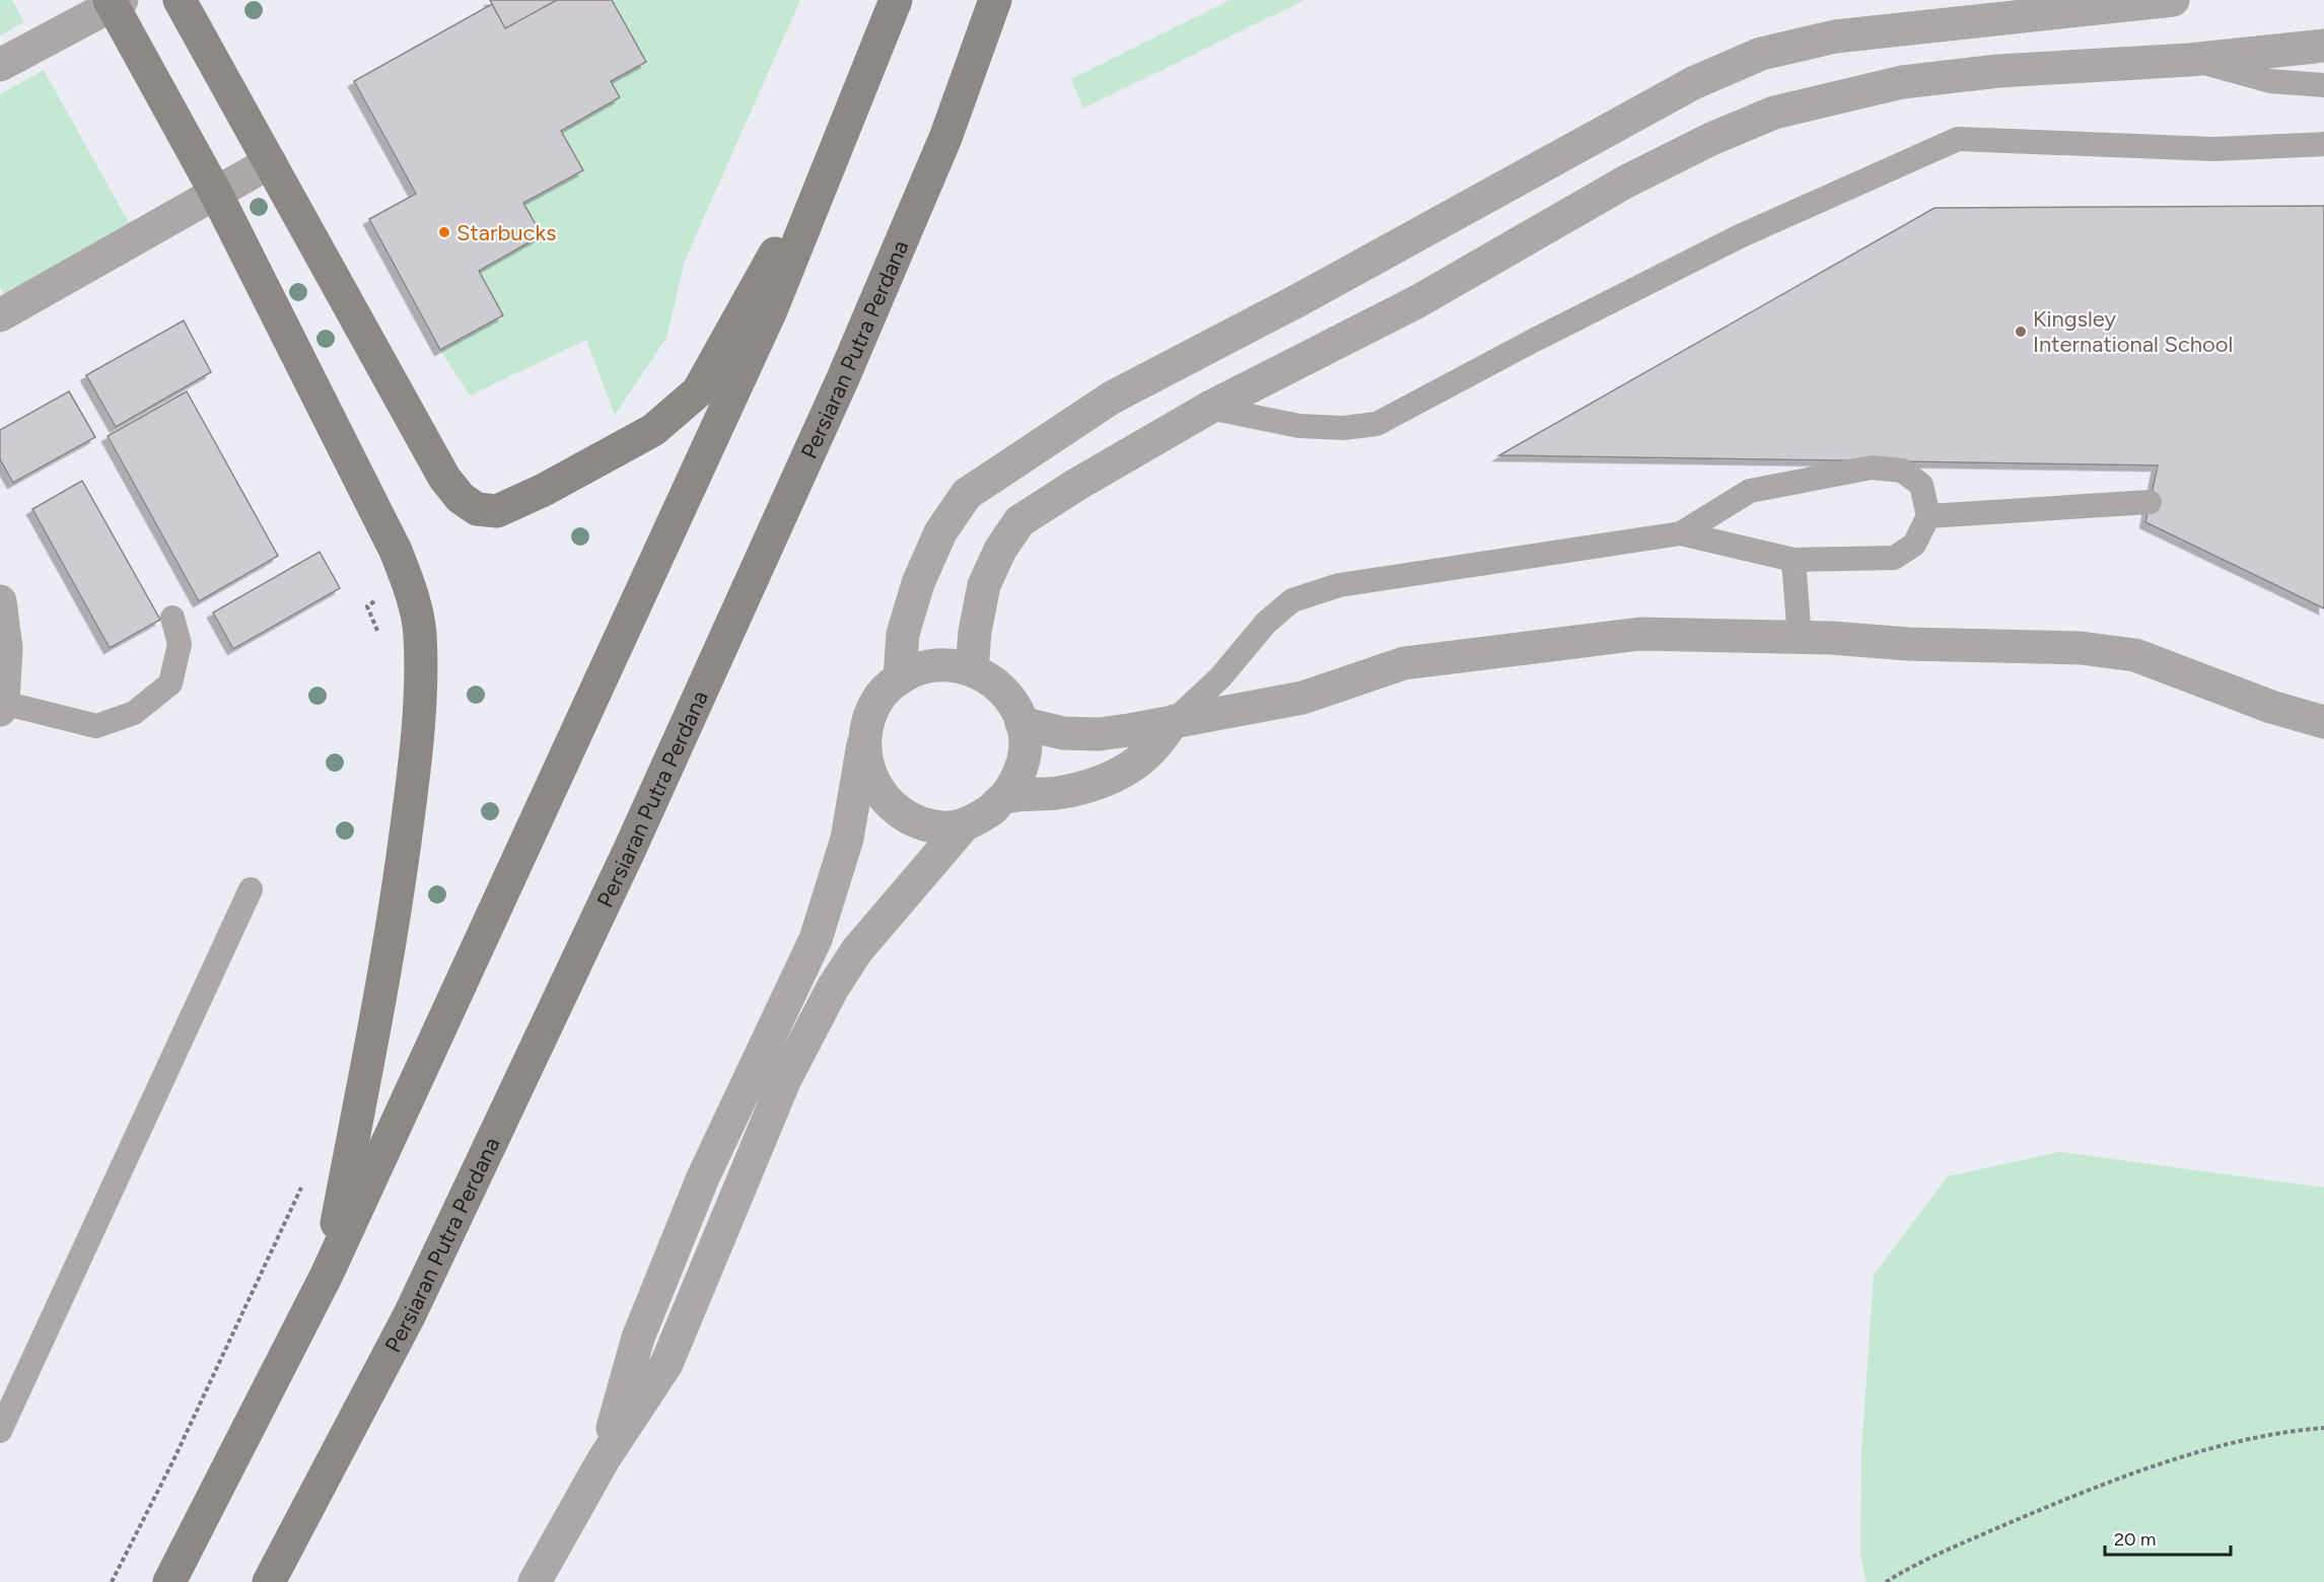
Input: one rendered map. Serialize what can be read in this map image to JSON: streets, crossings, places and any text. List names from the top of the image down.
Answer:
{
  "streets": {
    "main road": ["Persiaran Putra Perdana"]
  },
  "places": ["Starbucks", "Kingsley International School"],
  "scale_bar": "20 m"
}
